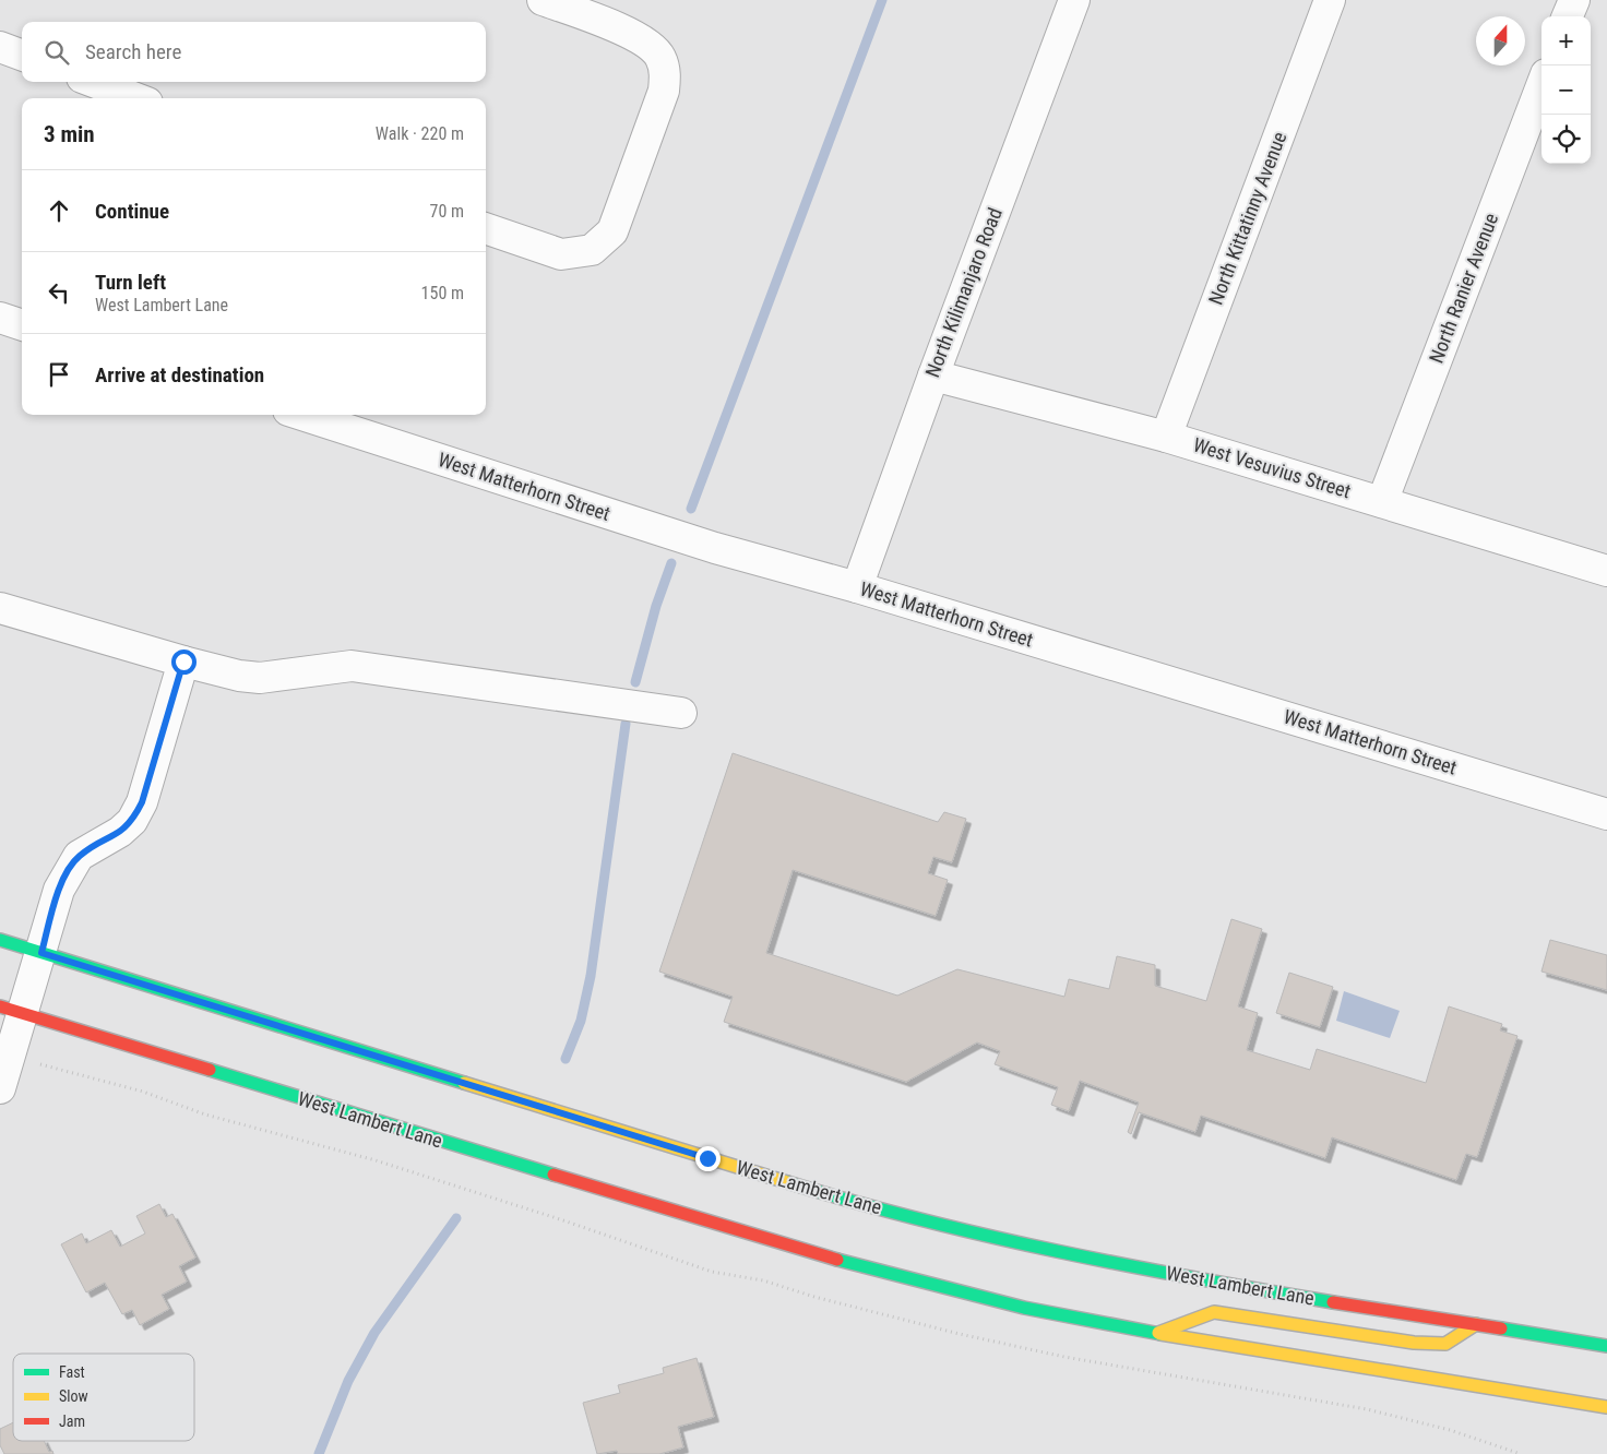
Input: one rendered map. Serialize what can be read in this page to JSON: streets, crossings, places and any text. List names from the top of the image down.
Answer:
{
  "streets": {
    "main road": ["West Lambert Lane"],
    "street": [
      "North Kittatinny Avenue",
      "North Ranier Avenue",
      "North Kilimanjaro Road",
      "West Vesuvius Street",
      "West Matterhorn Street"
    ]
  },
  "crossings": [
    ["North Kittatinny Avenue", "West Vesuvius Street"],
    ["North Ranier Avenue", "West Vesuvius Street"],
    ["North Kilimanjaro Road", "West Vesuvius Street"],
    ["North Kilimanjaro Road", "West Matterhorn Street"]
  ],
  "legend": ["Fast", "Slow", "Jam"],
  "north": "top",
  "page": {
    "map_buttons": ["+", "−"],
    "search": "Search here",
    "heading": ["3 min", "Walk · 220 m"],
    "list": [
      ["Continue", "70 m"],
      ["Turn left", "West Lambert Lane", "150 m"],
      "Arrive at destination"
    ]
  }
}
